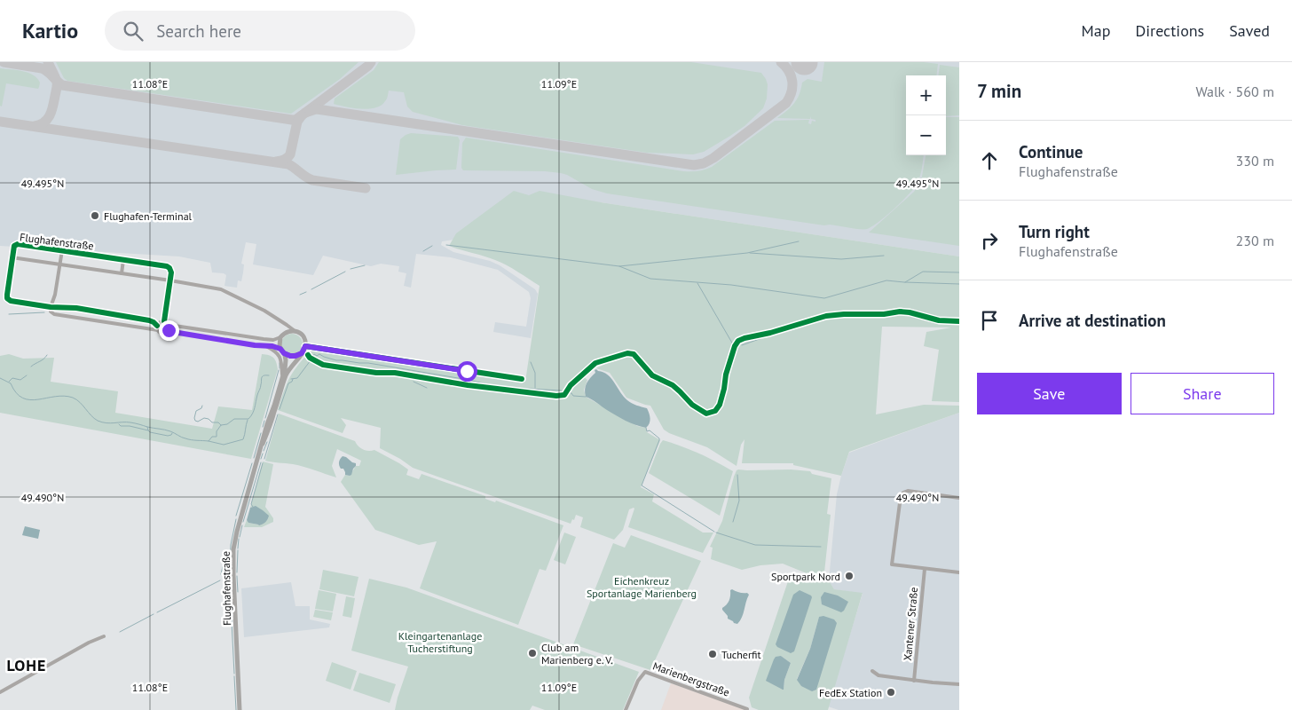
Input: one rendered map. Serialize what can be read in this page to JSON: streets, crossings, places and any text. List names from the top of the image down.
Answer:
{
  "streets": {
    "main road": ["Flughafenstraße"],
    "street": ["Xantener Straße", "Marienbergstraße"]
  },
  "districts": ["LOHE"],
  "parks": ["Eichenkreuz Sportanlage Marienberg", "Kleingartenanlage Tucherstiftung"],
  "places": [
    "Flughafen-Terminal",
    "Sportpark Nord",
    "Club am Marienberg e. V.",
    "Tucherfit",
    "FedEx Station"
  ],
  "page": {
    "header": "Kartio",
    "search": "Search here",
    "nav": ["Map", "Directions", "Saved"],
    "heading": ["7 min", "Walk · 560 m"],
    "map_buttons": ["+", "−"],
    "list": [
      ["Continue", "Flughafenstraße", "330 m"],
      ["Turn right", "Flughafenstraße", "230 m"],
      "Arrive at destination"
    ],
    "buttons": ["Save", "Share"]
  },
  "coordinates": [
    "11.08°E",
    "11.09°E",
    "49.495°N",
    "49.490°N"
  ]
}
